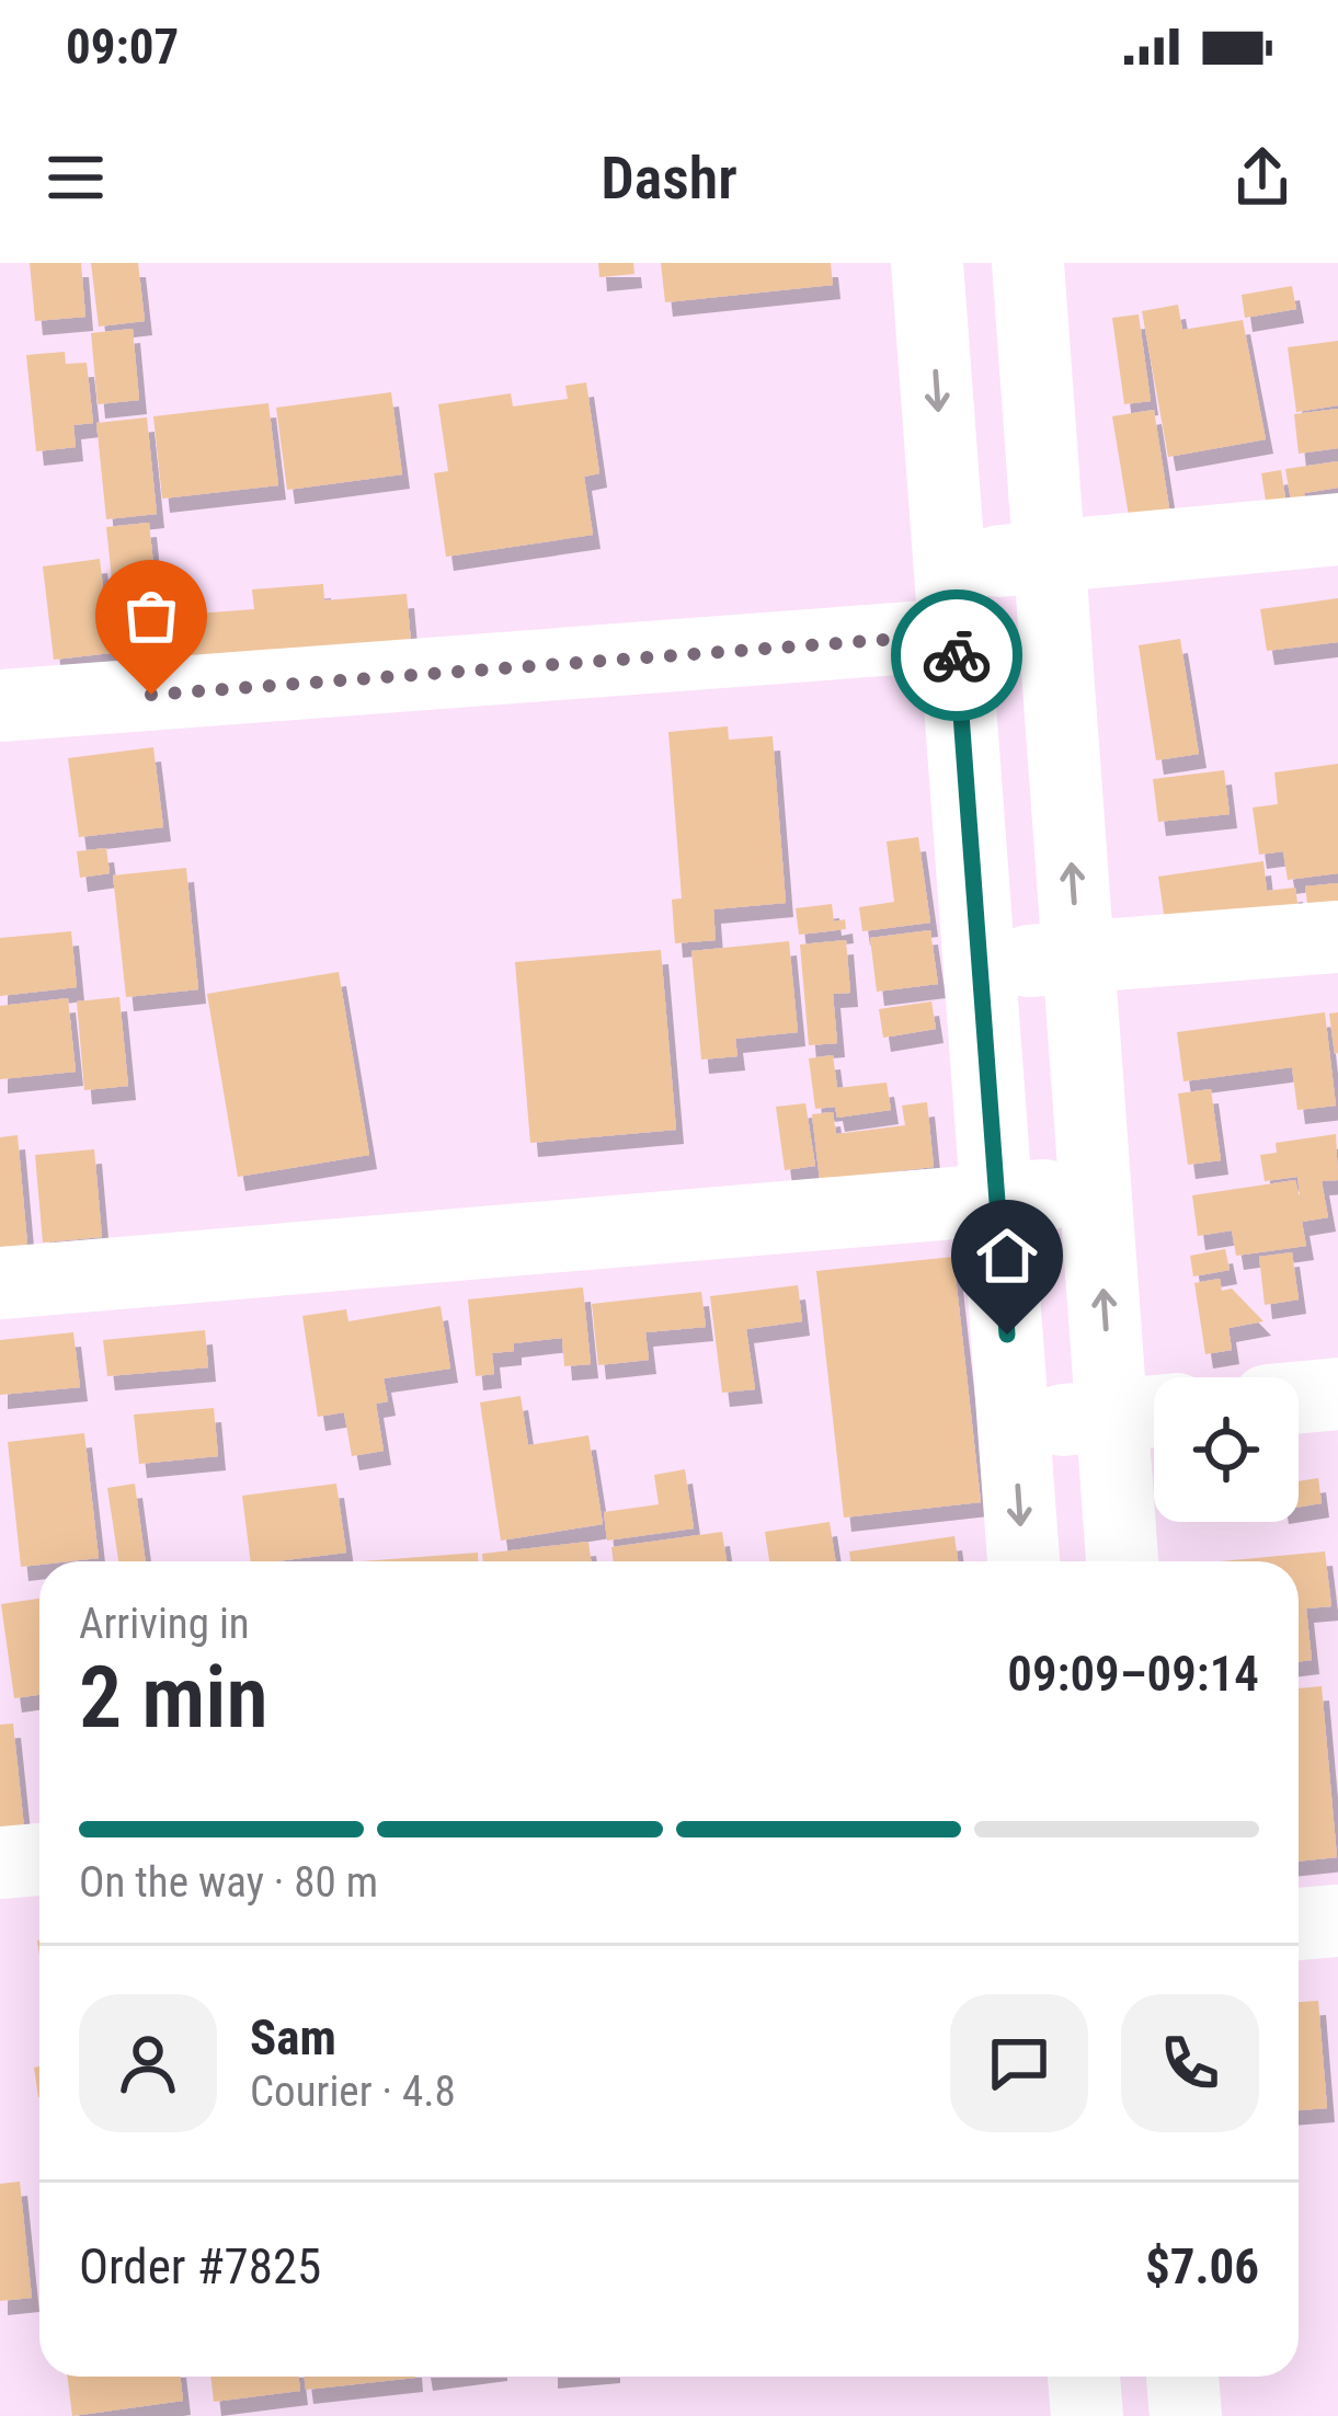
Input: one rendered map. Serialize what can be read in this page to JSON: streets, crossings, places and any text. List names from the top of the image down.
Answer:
{
  "page": {
    "status": "09:07",
    "header": "Dashr",
    "heading": ["2 min", "Arriving in", "09:09–09:14"],
    "panel": [
      "Sam",
      "Courier · 4.8",
      "Order #7825",
      "$7.06"
    ],
    "bar": "On the way · 80 m"
  }
}
